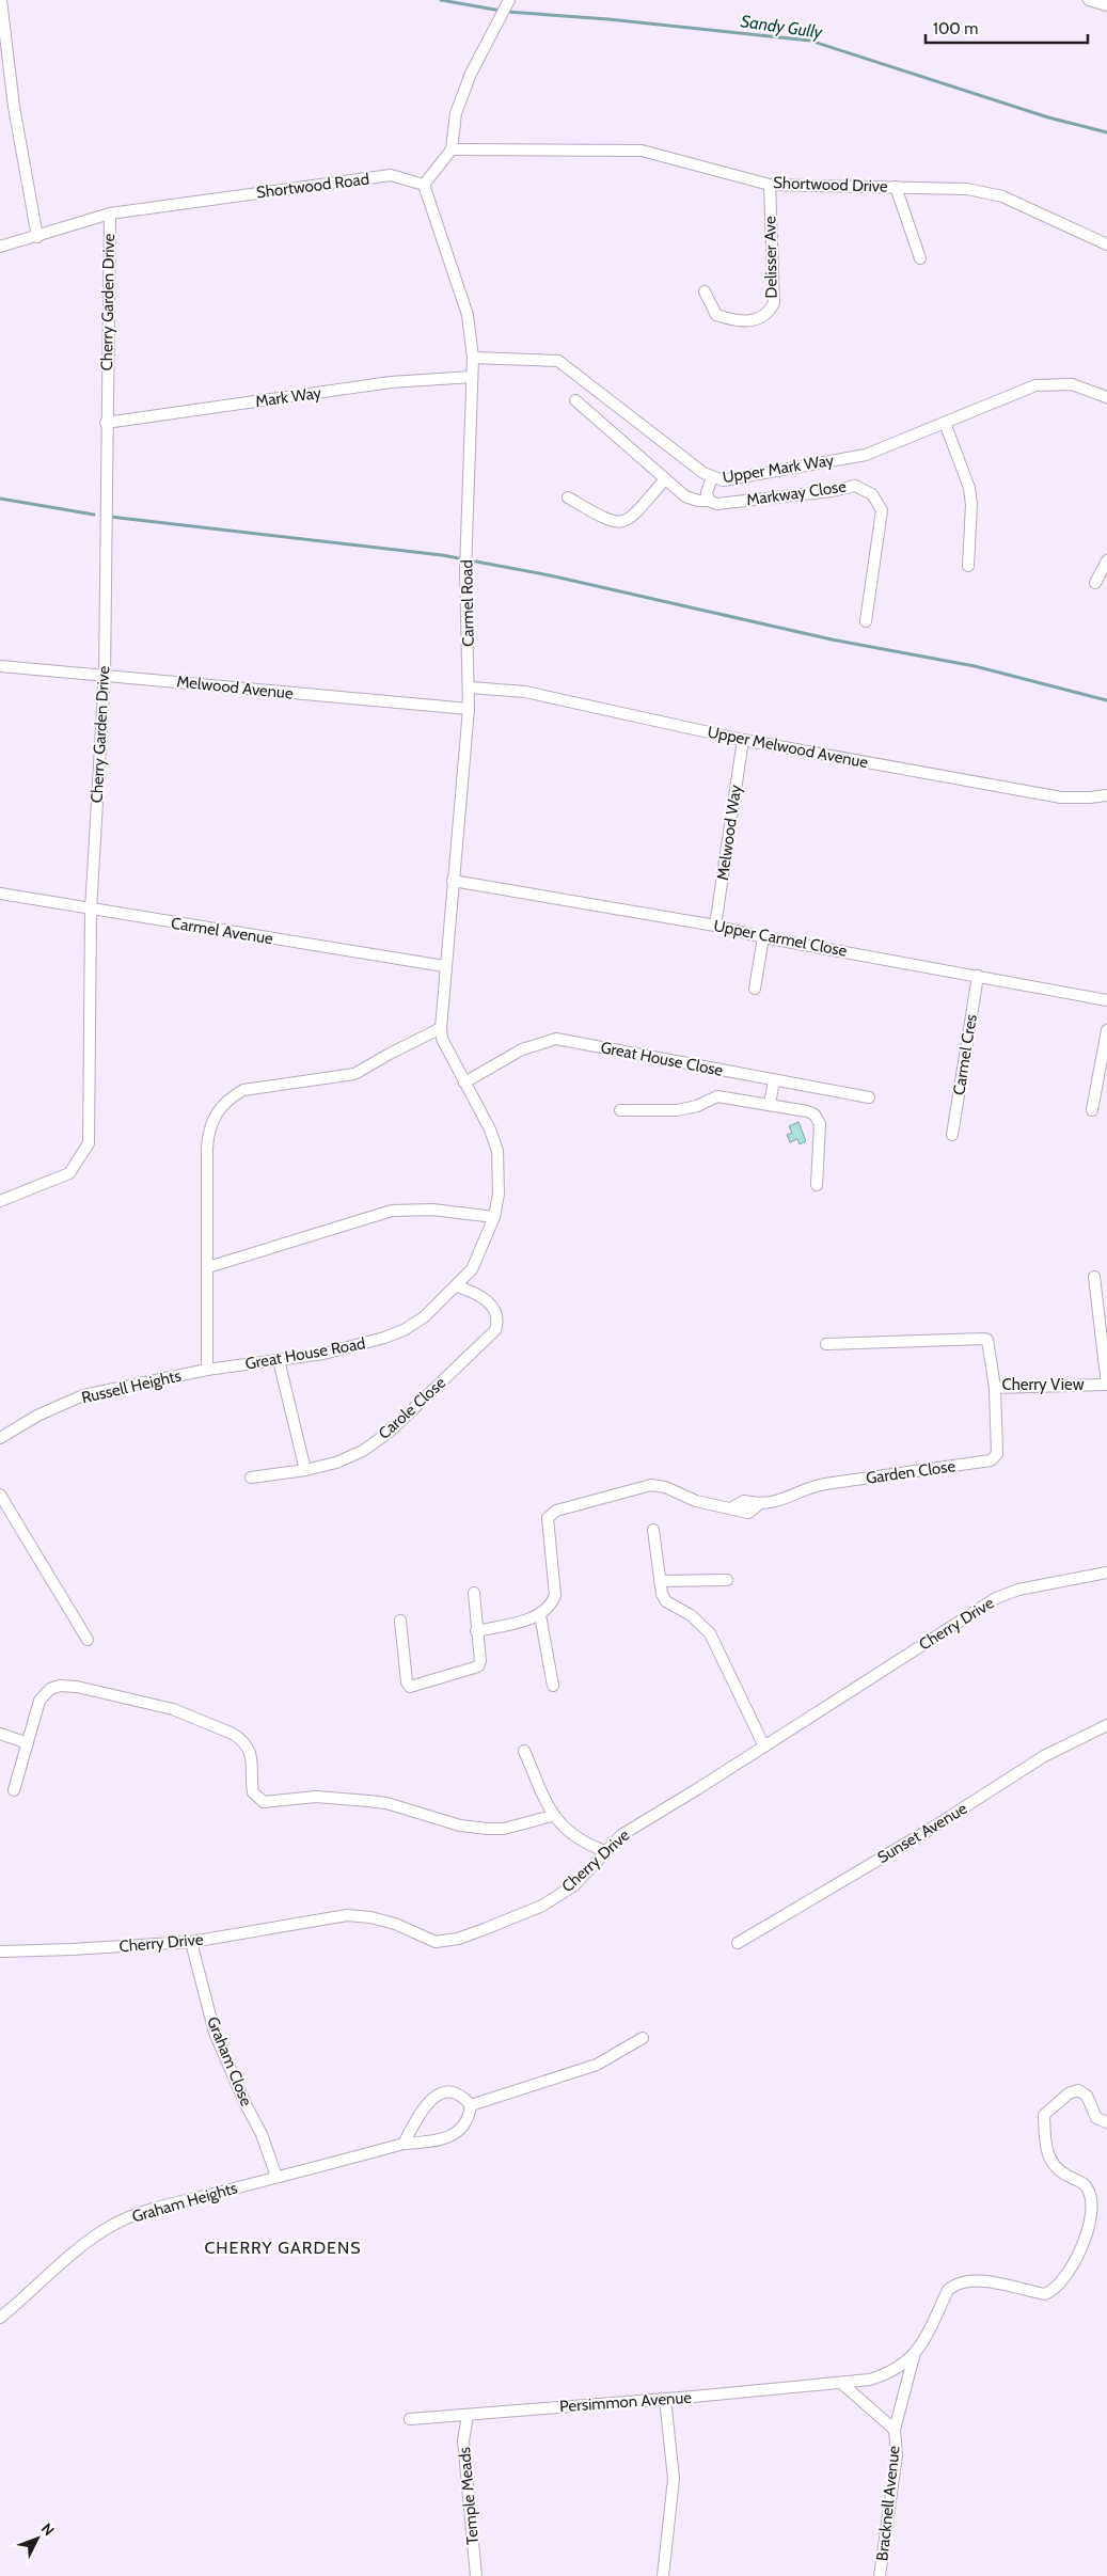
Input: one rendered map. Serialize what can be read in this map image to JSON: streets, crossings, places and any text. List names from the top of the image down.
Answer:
{
  "streets": {
    "street": [
      "Shortwood Drive",
      "Shortwood Road",
      "Delisser Ave",
      "Cherry Garden Drive",
      "Mark Way",
      "Upper Mark Way",
      "Markway Close",
      "Carmel Road",
      "Melwood Avenue",
      "Upper Melwood Avenue",
      "Melwood Way",
      "Carmel Avenue",
      "Upper Carmel Close",
      "Carmel Cres",
      "Great House Close",
      "Great House Road",
      "Cherry View",
      "Russell Heights",
      "Carole Close",
      "Garden Close",
      "Cherry Drive",
      "Sunset Avenue",
      "Graham Close",
      "Graham Heights",
      "Persimmon Avenue",
      "Temple Meads",
      "Bracknell Avenue"
    ]
  },
  "crossings": [
    ["Shortwood Drive", "Delisser Ave"],
    ["Shortwood Road", "Cherry Garden Drive"],
    ["Shortwood Road", "Carmel Road"],
    ["Cherry Garden Drive", "Mark Way"],
    ["Cherry Garden Drive", "Melwood Avenue"],
    ["Cherry Garden Drive", "Carmel Avenue"],
    ["Mark Way", "Carmel Road"],
    ["Upper Mark Way", "Carmel Road"],
    ["Carmel Road", "Melwood Avenue"],
    ["Carmel Road", "Upper Melwood Avenue"],
    ["Carmel Road", "Carmel Avenue"],
    ["Carmel Road", "Upper Carmel Close"],
    ["Carmel Road", "Great House Road"],
    ["Upper Melwood Avenue", "Melwood Way"],
    ["Melwood Way", "Upper Carmel Close"],
    ["Upper Carmel Close", "Carmel Cres"],
    ["Great House Close", "Great House Road"],
    ["Great House Road", "Russell Heights"],
    ["Great House Road", "Carole Close"],
    ["Cherry View", "Garden Close"],
    ["Cherry Drive", "Graham Close"],
    ["Graham Close", "Graham Heights"],
    ["Persimmon Avenue", "Temple Meads"],
    ["Persimmon Avenue", "Bracknell Avenue"]
  ],
  "districts": ["CHERRY GARDENS"],
  "water": ["Sandy Gully"],
  "scale_bar": "100 m",
  "north": "top right"
}
